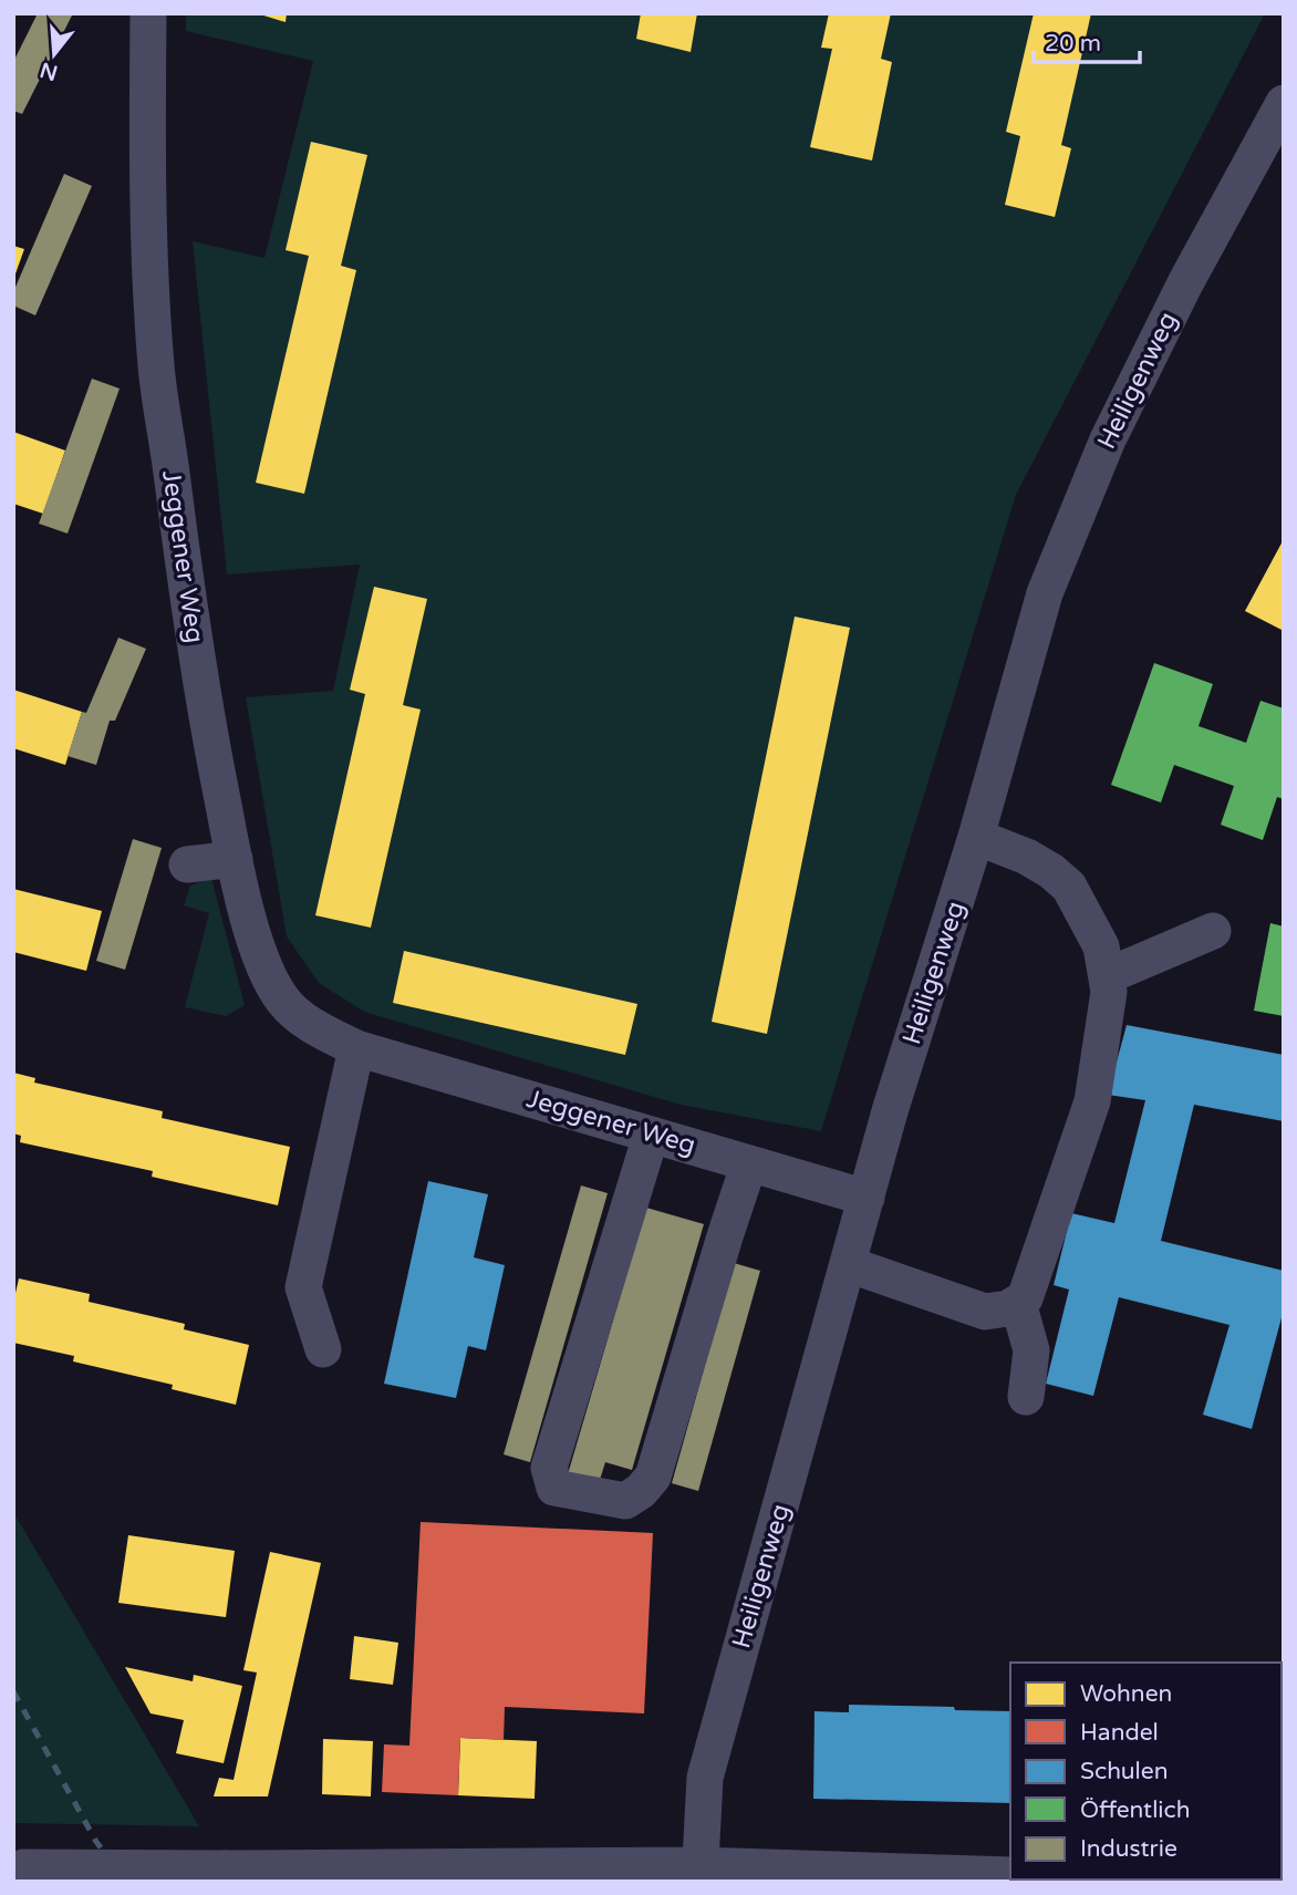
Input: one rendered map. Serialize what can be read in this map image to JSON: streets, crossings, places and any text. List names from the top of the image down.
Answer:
{
  "streets": {
    "street": ["Heiligenweg", "Jeggener Weg"]
  },
  "crossings": [
    ["Heiligenweg", "Jeggener Weg"]
  ],
  "legend": [
    "Wohnen",
    "Handel",
    "Schulen",
    "Öffentlich",
    "Industrie"
  ],
  "scale_bar": "20 m",
  "north": "bottom"
}
